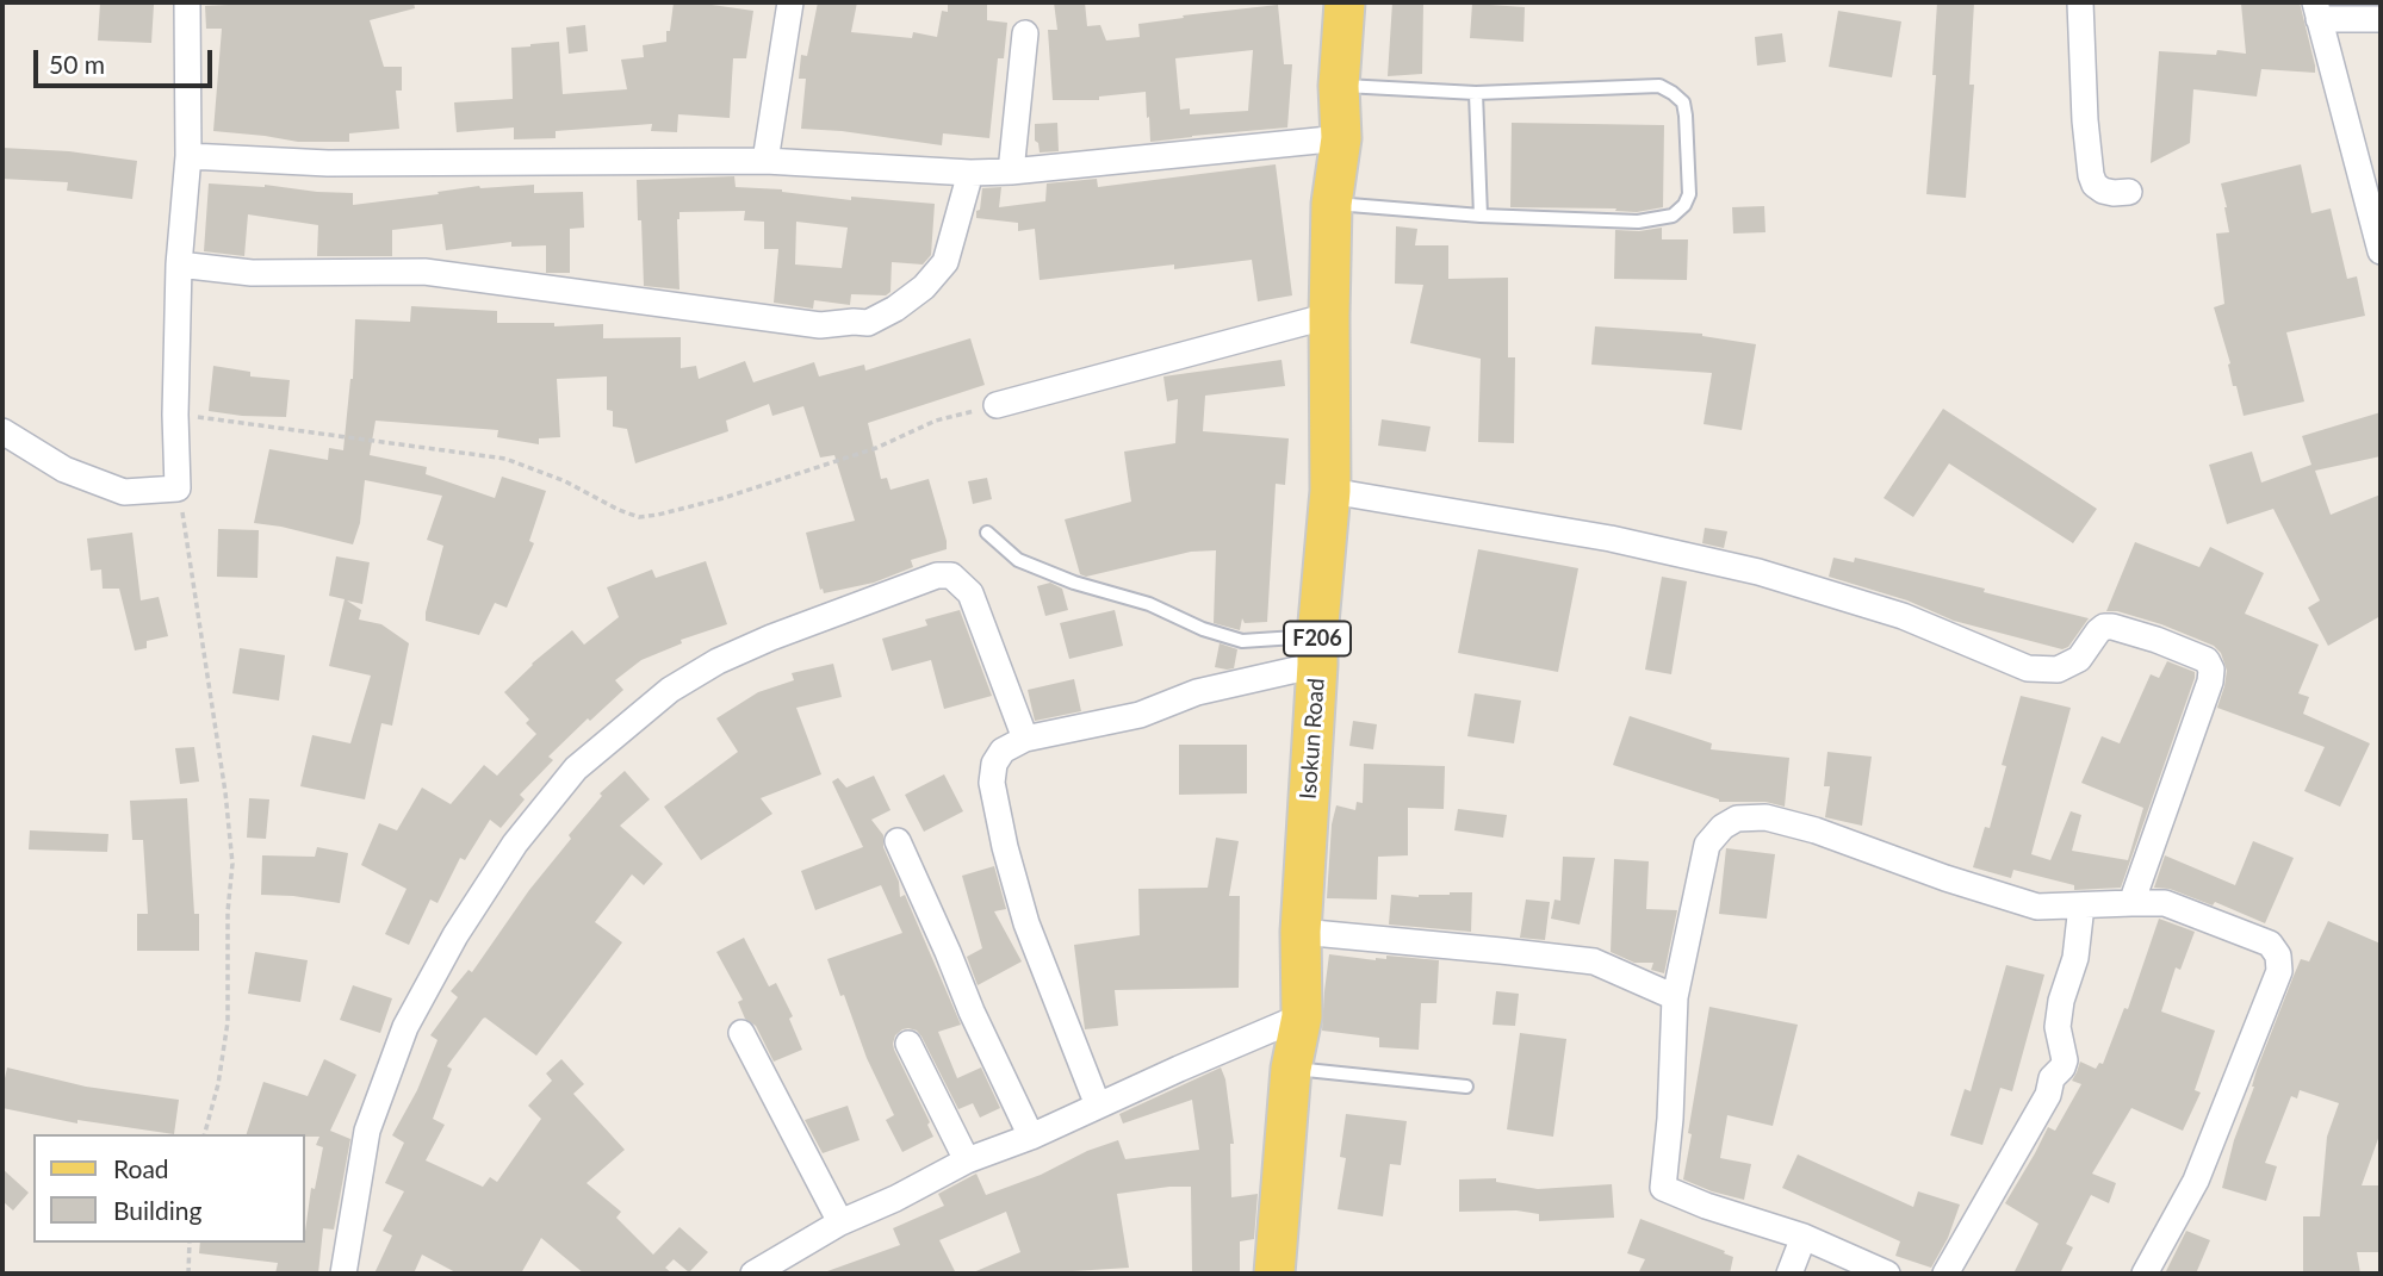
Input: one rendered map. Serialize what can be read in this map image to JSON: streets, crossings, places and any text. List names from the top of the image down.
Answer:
{
  "streets": {
    "main road": ["F206", "Isokun Road"]
  },
  "legend": ["Road", "Building"],
  "scale_bar": "50 m"
}
